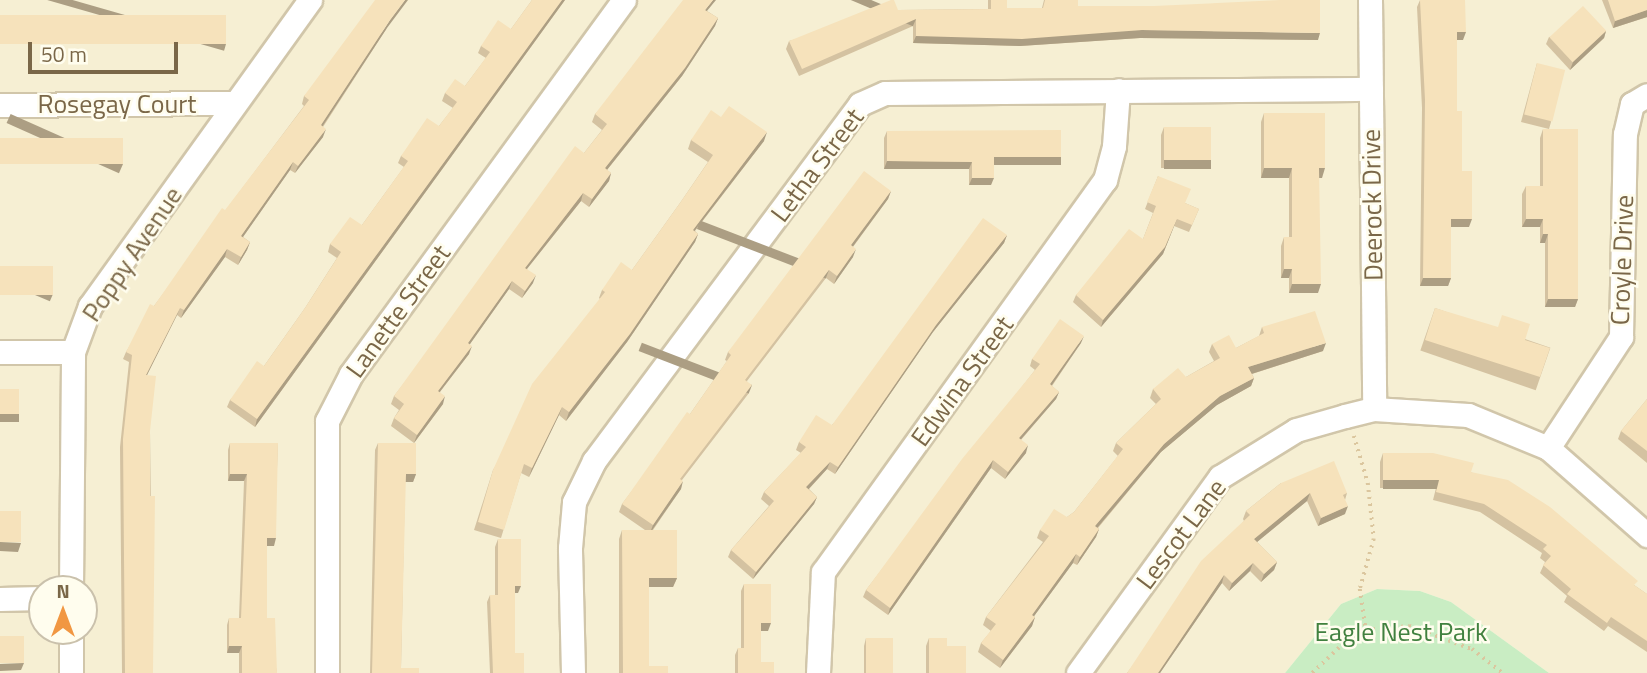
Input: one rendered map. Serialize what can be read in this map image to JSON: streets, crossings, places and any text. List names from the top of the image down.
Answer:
{
  "streets": {
    "street": [
      "Rosegay Court",
      "Letha Street",
      "Deerock Drive",
      "Poppy Avenue",
      "Croyle Drive",
      "Lanette Street",
      "Edwina Street",
      "Lescot Lane"
    ]
  },
  "crossings": [
    ["Rosegay Court", "Poppy Avenue"],
    ["Letha Street", "Deerock Drive"],
    ["Letha Street", "Edwina Street"],
    ["Deerock Drive", "Lescot Lane"],
    ["Croyle Drive", "Lescot Lane"]
  ],
  "parks": ["Eagle Nest Park"],
  "scale_bar": "50 m",
  "north": "top"
}
